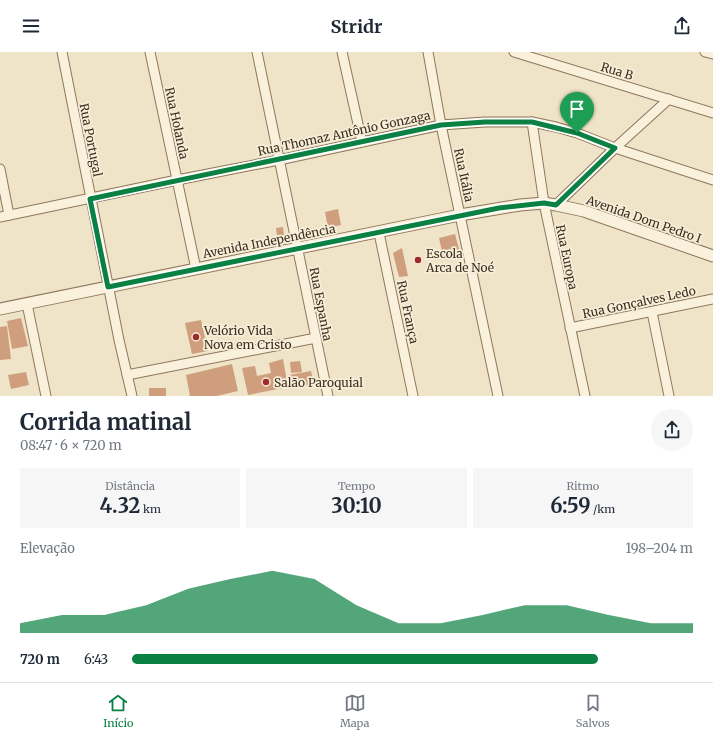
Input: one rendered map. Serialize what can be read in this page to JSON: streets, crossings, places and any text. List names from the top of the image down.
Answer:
{
  "streets": {
    "street": [
      "Rua B",
      "Rua Holanda",
      "Rua Thomaz Antônio Gonzaga",
      "Rua Portugal",
      "Rua Itália",
      "Avenida Dom Pedro I",
      "Avenida Independência",
      "Rua Europa",
      "Rua Gonçalves Ledo",
      "Rua Espanha",
      "Rua França"
    ]
  },
  "crossings": [
    ["Rua Holanda", "Rua Thomaz Antônio Gonzaga"],
    ["Rua Holanda", "Avenida Independência"],
    ["Rua Thomaz Antônio Gonzaga", "Rua Portugal"],
    ["Rua Thomaz Antônio Gonzaga", "Rua Itália"],
    ["Rua Thomaz Antônio Gonzaga", "Rua Europa"],
    ["Rua Thomaz Antônio Gonzaga", "Rua Espanha"],
    ["Rua Portugal", "Avenida Independência"],
    ["Rua Itália", "Avenida Independência"],
    ["Avenida Dom Pedro I", "Avenida Independência"],
    ["Avenida Dom Pedro I", "Rua Europa"],
    ["Avenida Independência", "Rua Europa"],
    ["Avenida Independência", "Rua Espanha"],
    ["Avenida Independência", "Rua França"],
    ["Rua Europa", "Rua Gonçalves Ledo"]
  ],
  "places": ["Escola Arca de Noé", "Velório Vida Nova em Cristo", "Salão Paroquial"],
  "page": {
    "header": "Stridr",
    "heading": ["Corrida matinal", "08:47 · 6 × 720 m"],
    "stats": [
      ["Distância", "4.32 km"],
      ["Tempo", "30:10"],
      ["Ritmo", "6:59 /km"]
    ],
    "chart": ["Elevação", "198–204 m"],
    "list": [
      {
        "name": "720 m",
        "note": "6:43"
      }
    ],
    "tabs": ["Início", "Mapa", "Salvos"]
  }
}
